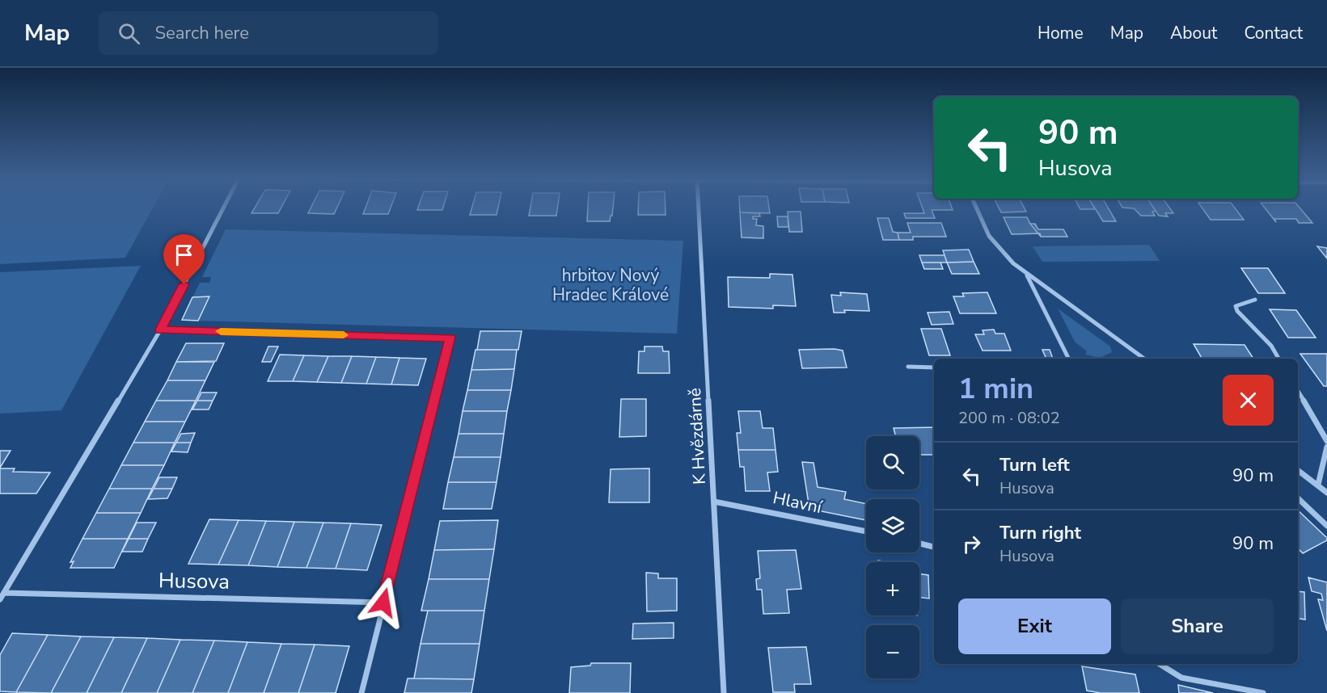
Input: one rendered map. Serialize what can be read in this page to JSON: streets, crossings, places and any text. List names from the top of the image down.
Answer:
{
  "streets": {
    "street": ["K Hvězdárně", "Hlavní", "Husova"]
  },
  "crossings": [
    ["K Hvězdárně", "Hlavní"]
  ],
  "parks": ["hrbitov Nový Hradec Králové"],
  "page": {
    "header": "Map",
    "search": "Search here",
    "nav": [
      "Home",
      "Map",
      "About",
      "Contact"
    ],
    "turn": ["90 m", "Husova"],
    "heading": ["1 min", "200 m · 08:02"],
    "map_buttons": ["+", "−"],
    "list": [
      {
        "name": "Turn left",
        "note": "Husova",
        "value": "90 m"
      },
      {
        "name": "Turn right",
        "note": "Husova",
        "value": "90 m"
      }
    ],
    "buttons": ["Exit", "Share"]
  }
}
